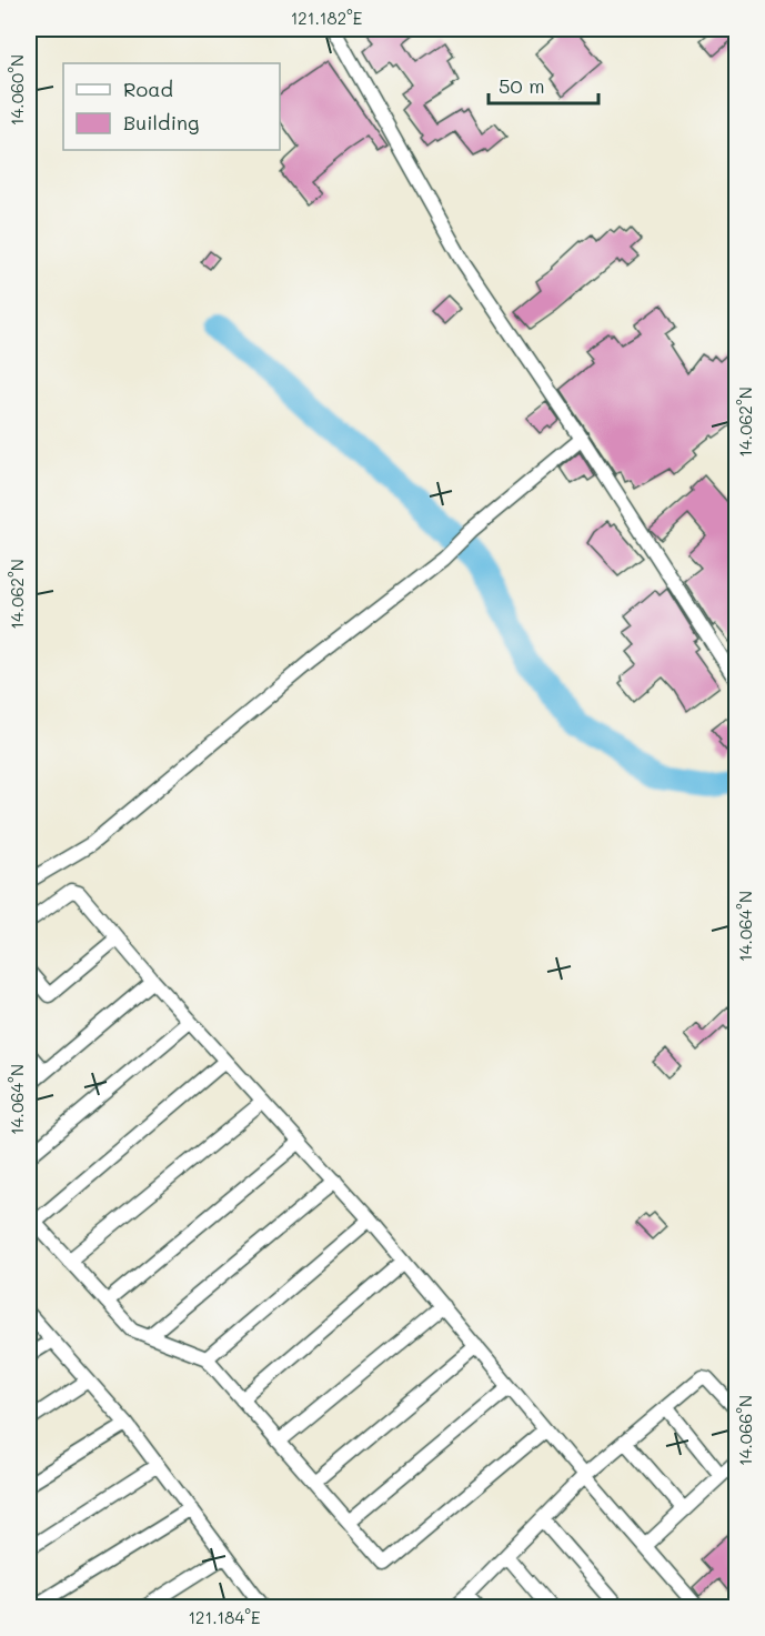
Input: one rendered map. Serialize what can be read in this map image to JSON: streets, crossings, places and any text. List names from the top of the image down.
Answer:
{
  "legend": ["Road", "Building"],
  "scale_bar": "50 m",
  "coordinates": [
    "121.182°E",
    "14.060°N",
    "14.062°N",
    "14.064°N",
    "14.066°N",
    "121.184°E"
  ]
}
